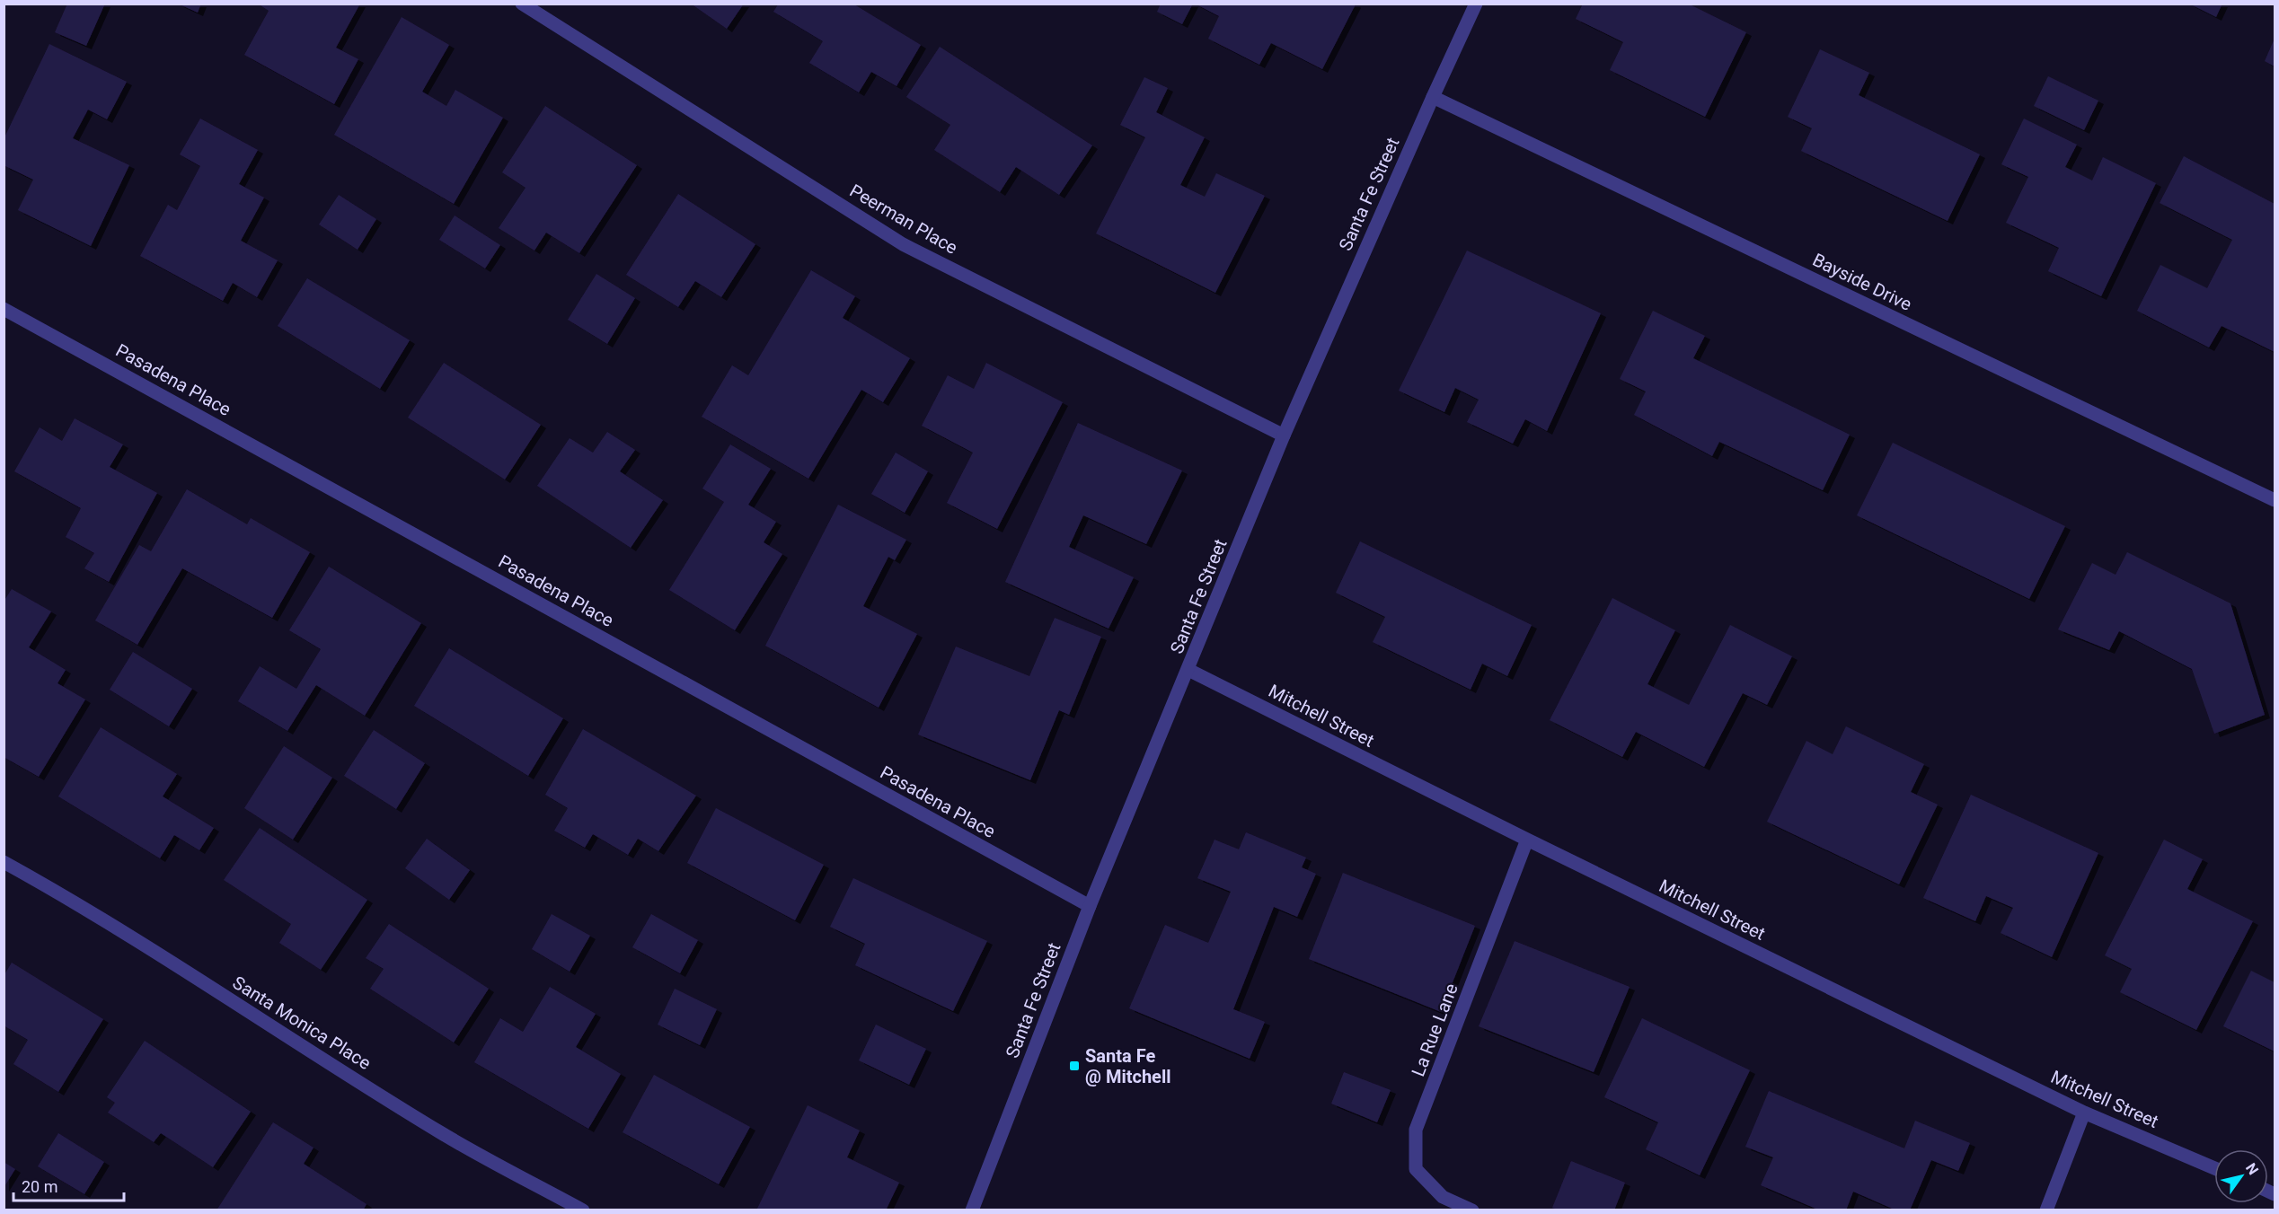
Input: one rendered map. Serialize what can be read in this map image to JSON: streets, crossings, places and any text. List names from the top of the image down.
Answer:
{
  "streets": {
    "street": [
      "Santa Fe Street",
      "Peerman Place",
      "Bayside Drive",
      "Pasadena Place",
      "Mitchell Street",
      "Santa Monica Place",
      "La Rue Lane"
    ]
  },
  "crossings": [
    ["Santa Fe Street", "Peerman Place"],
    ["Santa Fe Street", "Bayside Drive"],
    ["Santa Fe Street", "Pasadena Place"],
    ["Santa Fe Street", "Mitchell Street"],
    ["Mitchell Street", "La Rue Lane"]
  ],
  "places": {
    "transit": ["Santa Fe @ Mitchell"]
  },
  "scale_bar": "20 m",
  "north": "top right"
}
